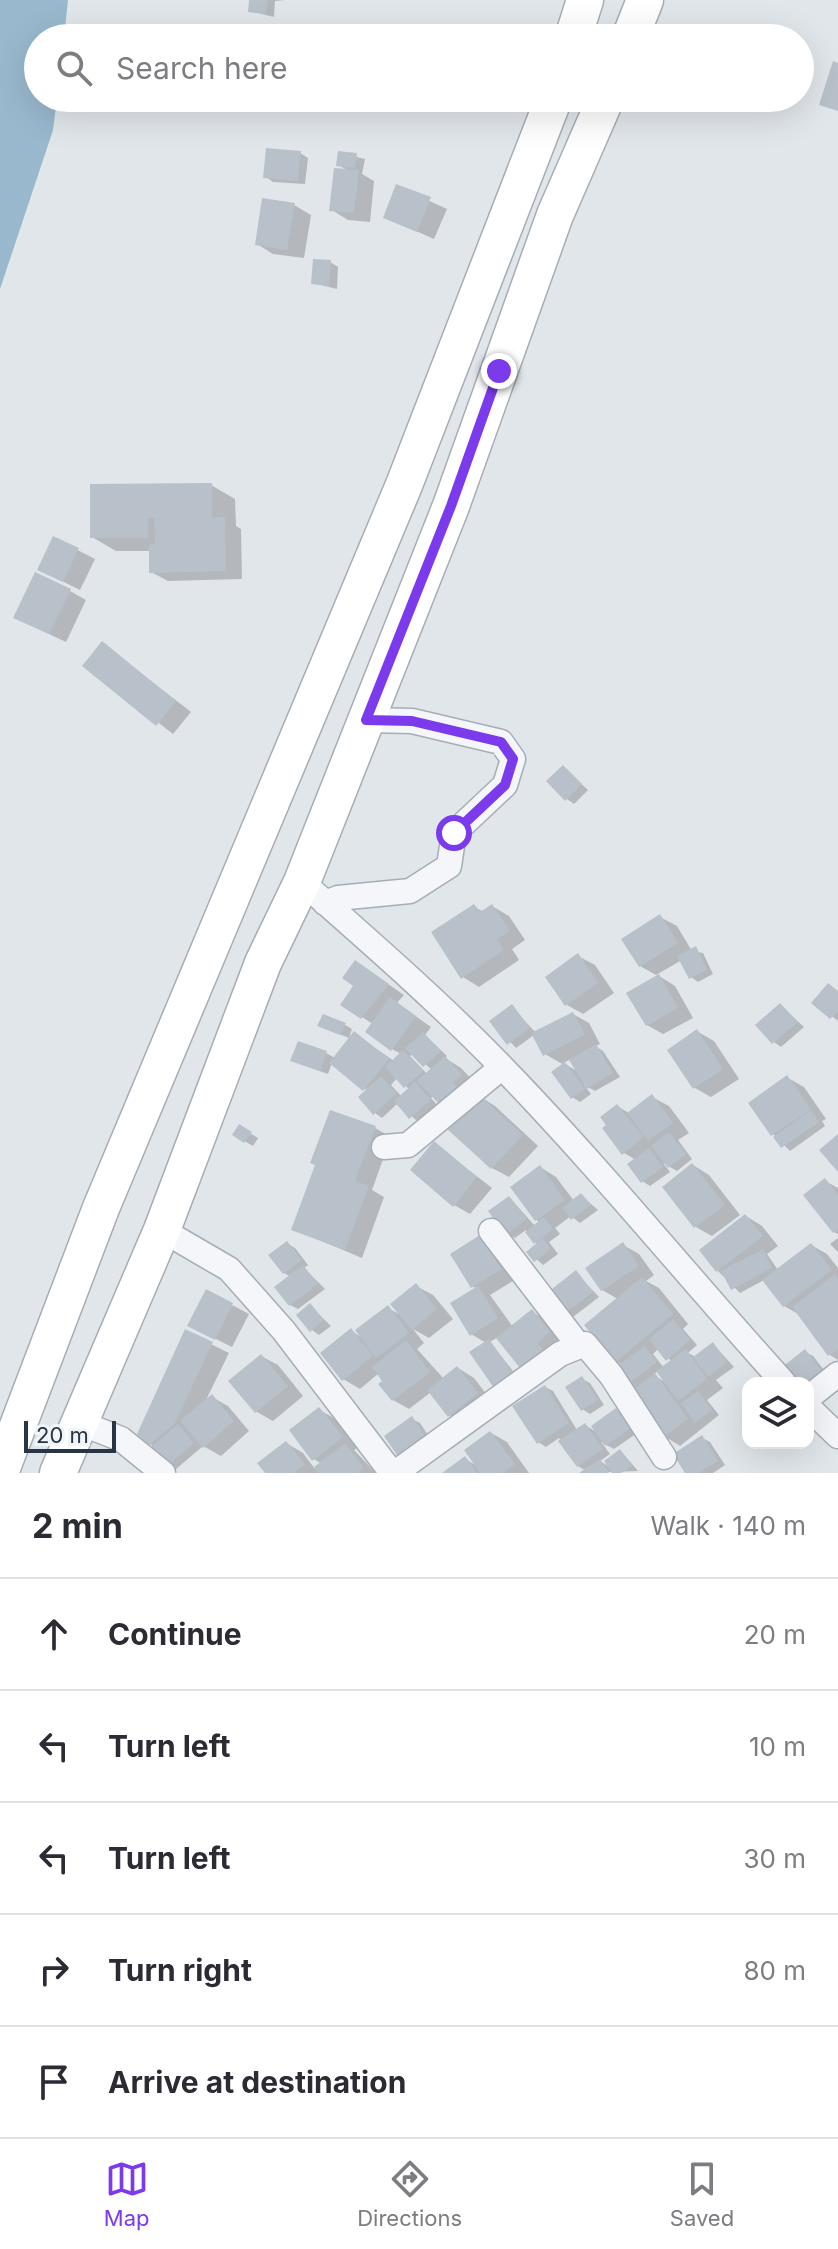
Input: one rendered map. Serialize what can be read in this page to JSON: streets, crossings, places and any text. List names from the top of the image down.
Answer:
{
  "scale_bar": "20 m",
  "page": {
    "search": "Search here",
    "scale": "20 m",
    "heading": ["2 min", "Walk · 140 m"],
    "list": [
      ["Continue", "20 m"],
      ["Turn left", "10 m"],
      ["Turn left", "30 m"],
      ["Turn right", "80 m"],
      "Arrive at destination"
    ],
    "nav": ["Map", "Directions", "Saved"]
  }
}
